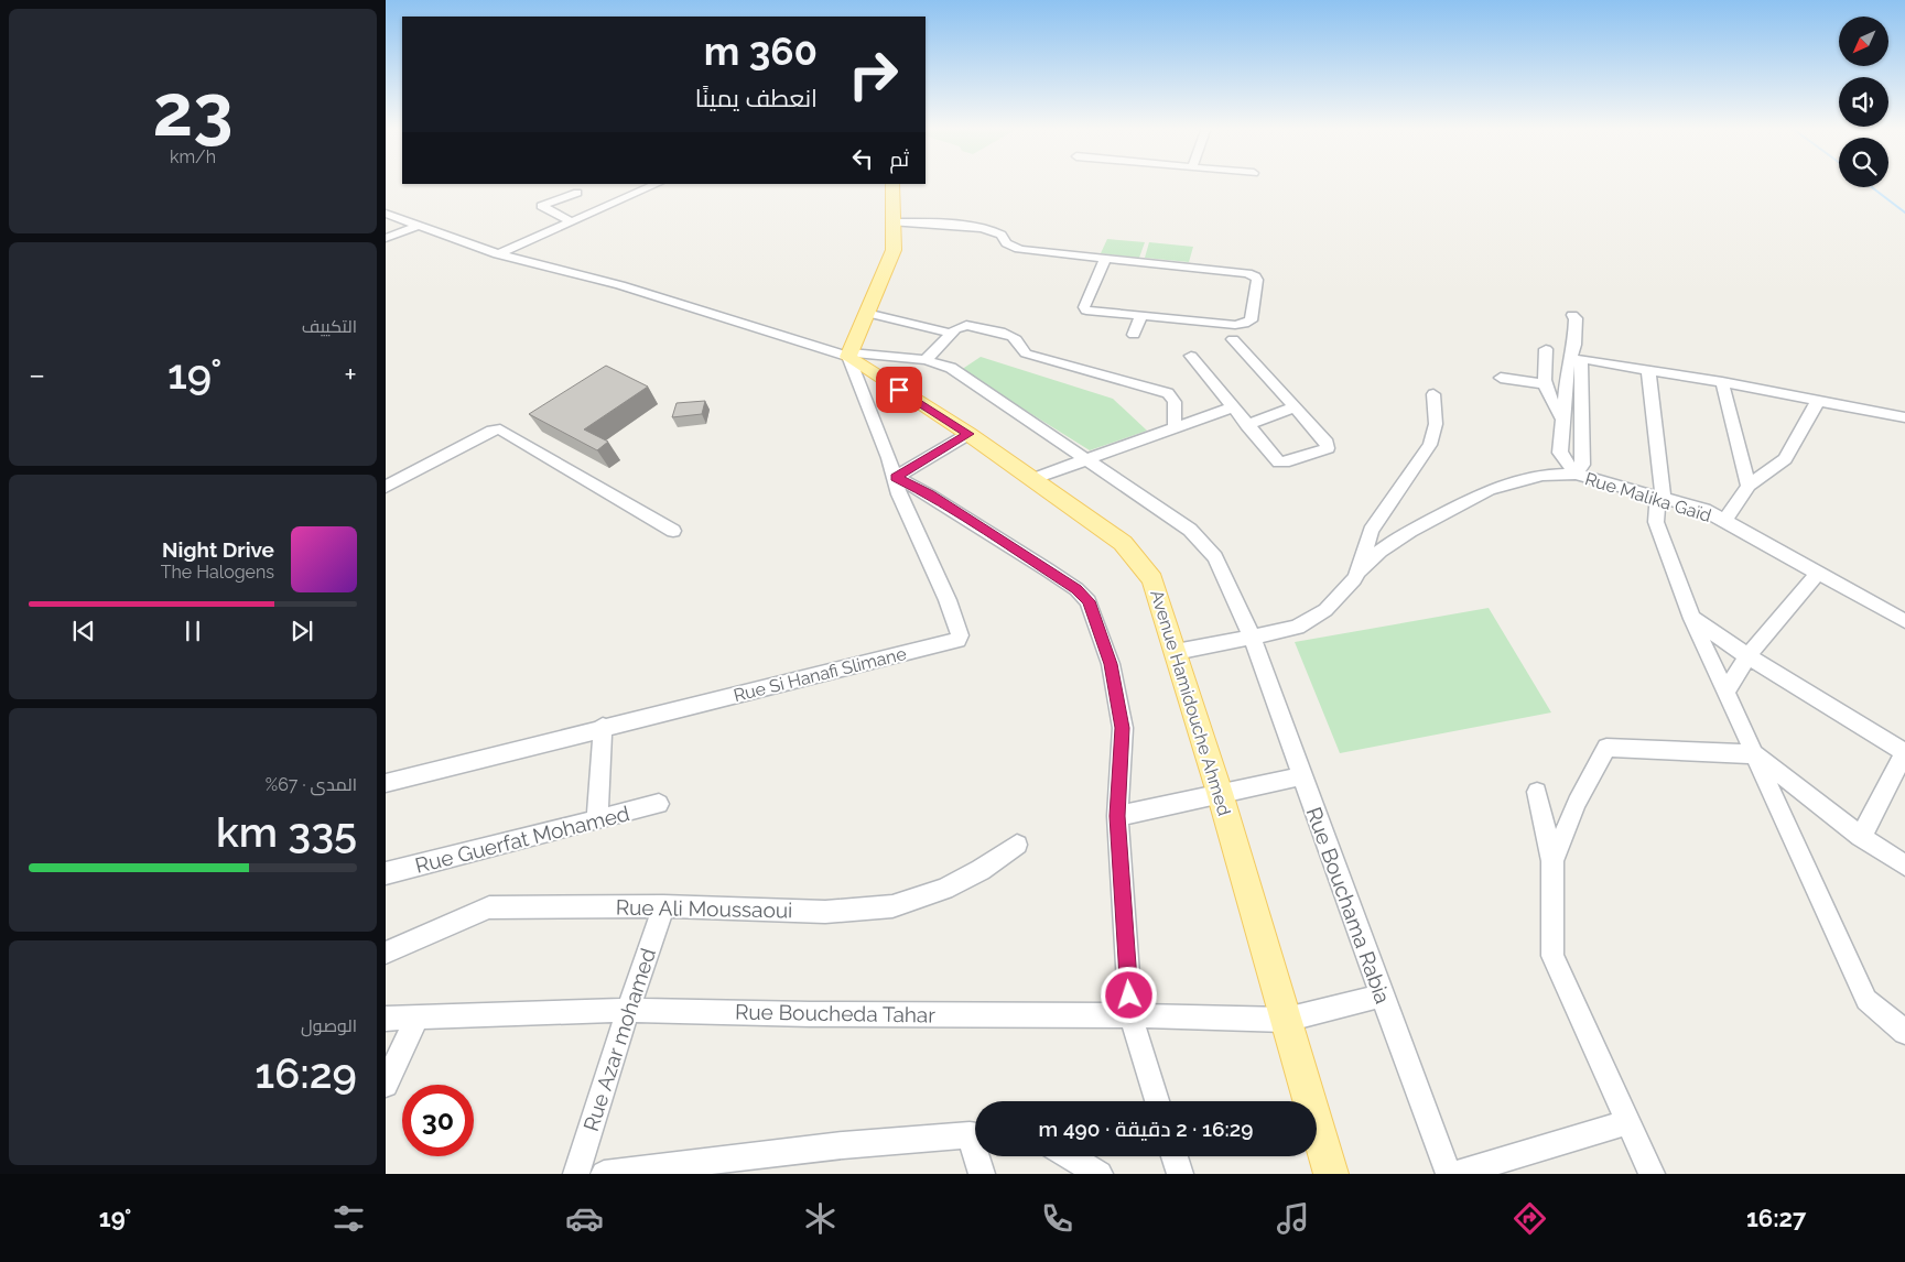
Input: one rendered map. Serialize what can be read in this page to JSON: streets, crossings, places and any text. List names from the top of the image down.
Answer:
{
  "streets": {
    "main road": ["Avenue Hamidouche Ahmed"],
    "street": [
      "Rue Malika Gaïd",
      "Rue Si Hanafi Slimane",
      "Rue Guerfat Mohamed",
      "Rue Bouchama Rabia",
      "Rue Ali Moussaoui",
      "Rue Boucheda Tahar",
      "Rue Azar mohamed"
    ]
  },
  "crossings": [
    ["Rue Malika Gaïd", "Avenue Hamidouche Ahmed"],
    ["Rue Malika Gaïd", "Rue Bouchama Rabia"],
    ["Rue Si Hanafi Slimane", "Avenue Hamidouche Ahmed"],
    ["Rue Si Hanafi Slimane", "Rue Bouchama Rabia"],
    ["Avenue Hamidouche Ahmed", "Rue Bouchama Rabia"],
    ["Avenue Hamidouche Ahmed", "Rue Boucheda Tahar"],
    ["Rue Bouchama Rabia", "Rue Boucheda Tahar"],
    ["Rue Ali Moussaoui", "Rue Azar mohamed"],
    ["Rue Boucheda Tahar", "Rue Azar mohamed"]
  ],
  "north": "bottom left",
  "page": {
    "tile": [
      ["23", "km/h"],
      "التكييف",
      ["المدى · 67%", "335 km"],
      ["الوصول", "16:29"]
    ],
    "turn": ["360 m", "انعطف يمينًا"],
    "then": "ثم",
    "heat": ["−", "19°", "+"],
    "song": ["Night Drive", "The Halogens"],
    "limit": "30",
    "trip": "16:29 · 2 دقيقة · 490 m",
    "tabs": ["16:27", "19°"]
  }
}
